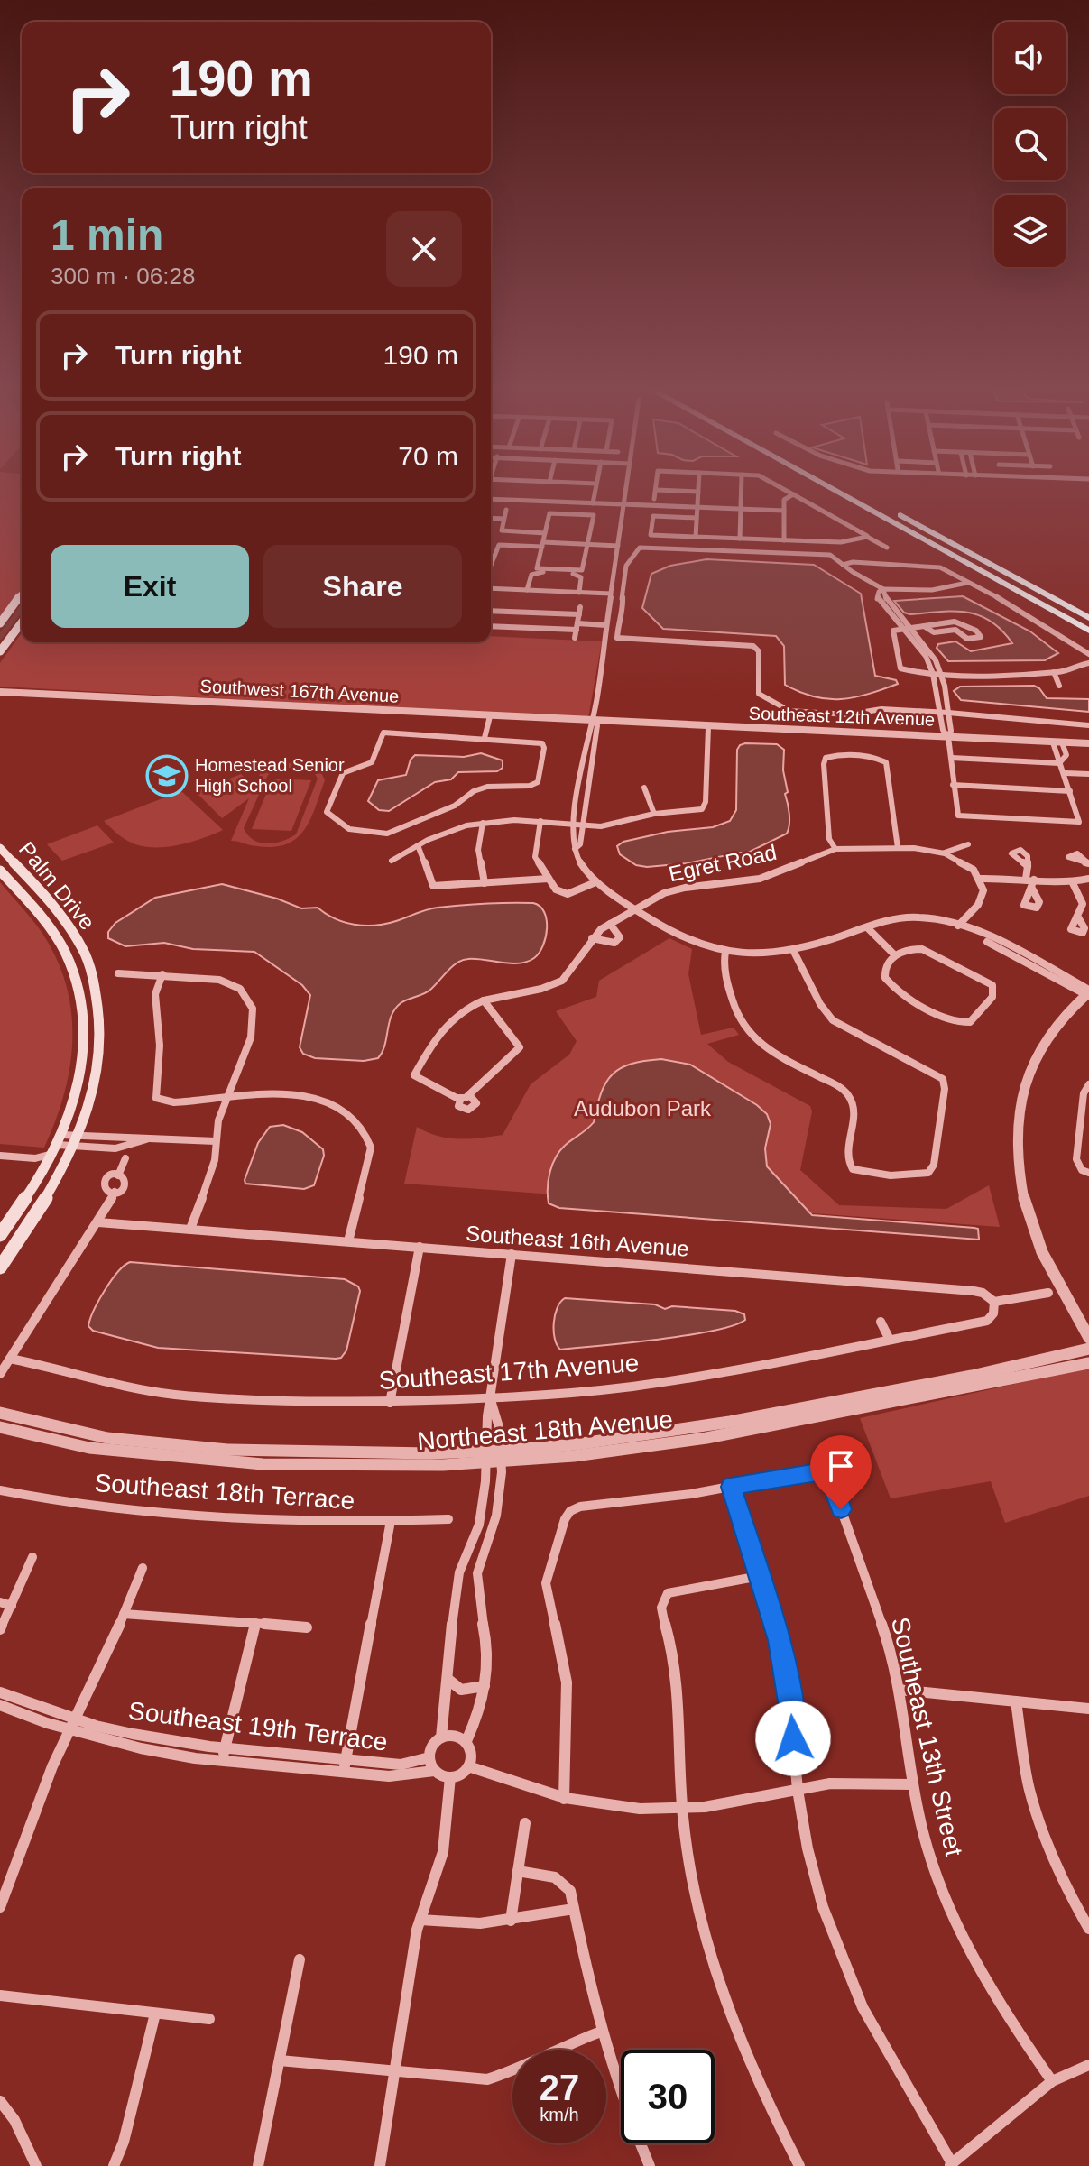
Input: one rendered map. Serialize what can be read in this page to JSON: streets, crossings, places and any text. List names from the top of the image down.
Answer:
{
  "streets": {
    "main road": ["Palm Drive"],
    "street": [
      "Southwest 167th Avenue",
      "Southeast 12th Avenue",
      "Egret Road",
      "Southeast 16th Avenue",
      "Southeast 17th Avenue",
      "Northeast 18th Avenue",
      "Southeast 18th Terrace",
      "Southeast 19th Terrace",
      "Southeast 13th Street"
    ]
  },
  "crossings": [
    ["Southwest 167th Avenue", "Southeast 12th Avenue"],
    ["Southeast 16th Avenue", "Southeast 17th Avenue"]
  ],
  "parks": ["Audubon Park"],
  "places": {
    "school or university": ["Homestead Senior High School"]
  },
  "page": {
    "turn": ["190 m", "Turn right"],
    "heading": ["1 min", "300 m · 06:28"],
    "list": [
      {
        "name": "Turn right",
        "value": "190 m"
      },
      {
        "name": "Turn right",
        "value": "70 m"
      }
    ],
    "buttons": ["Exit", "Share"],
    "speed": "27 km/h",
    "limit": "30"
  }
}
